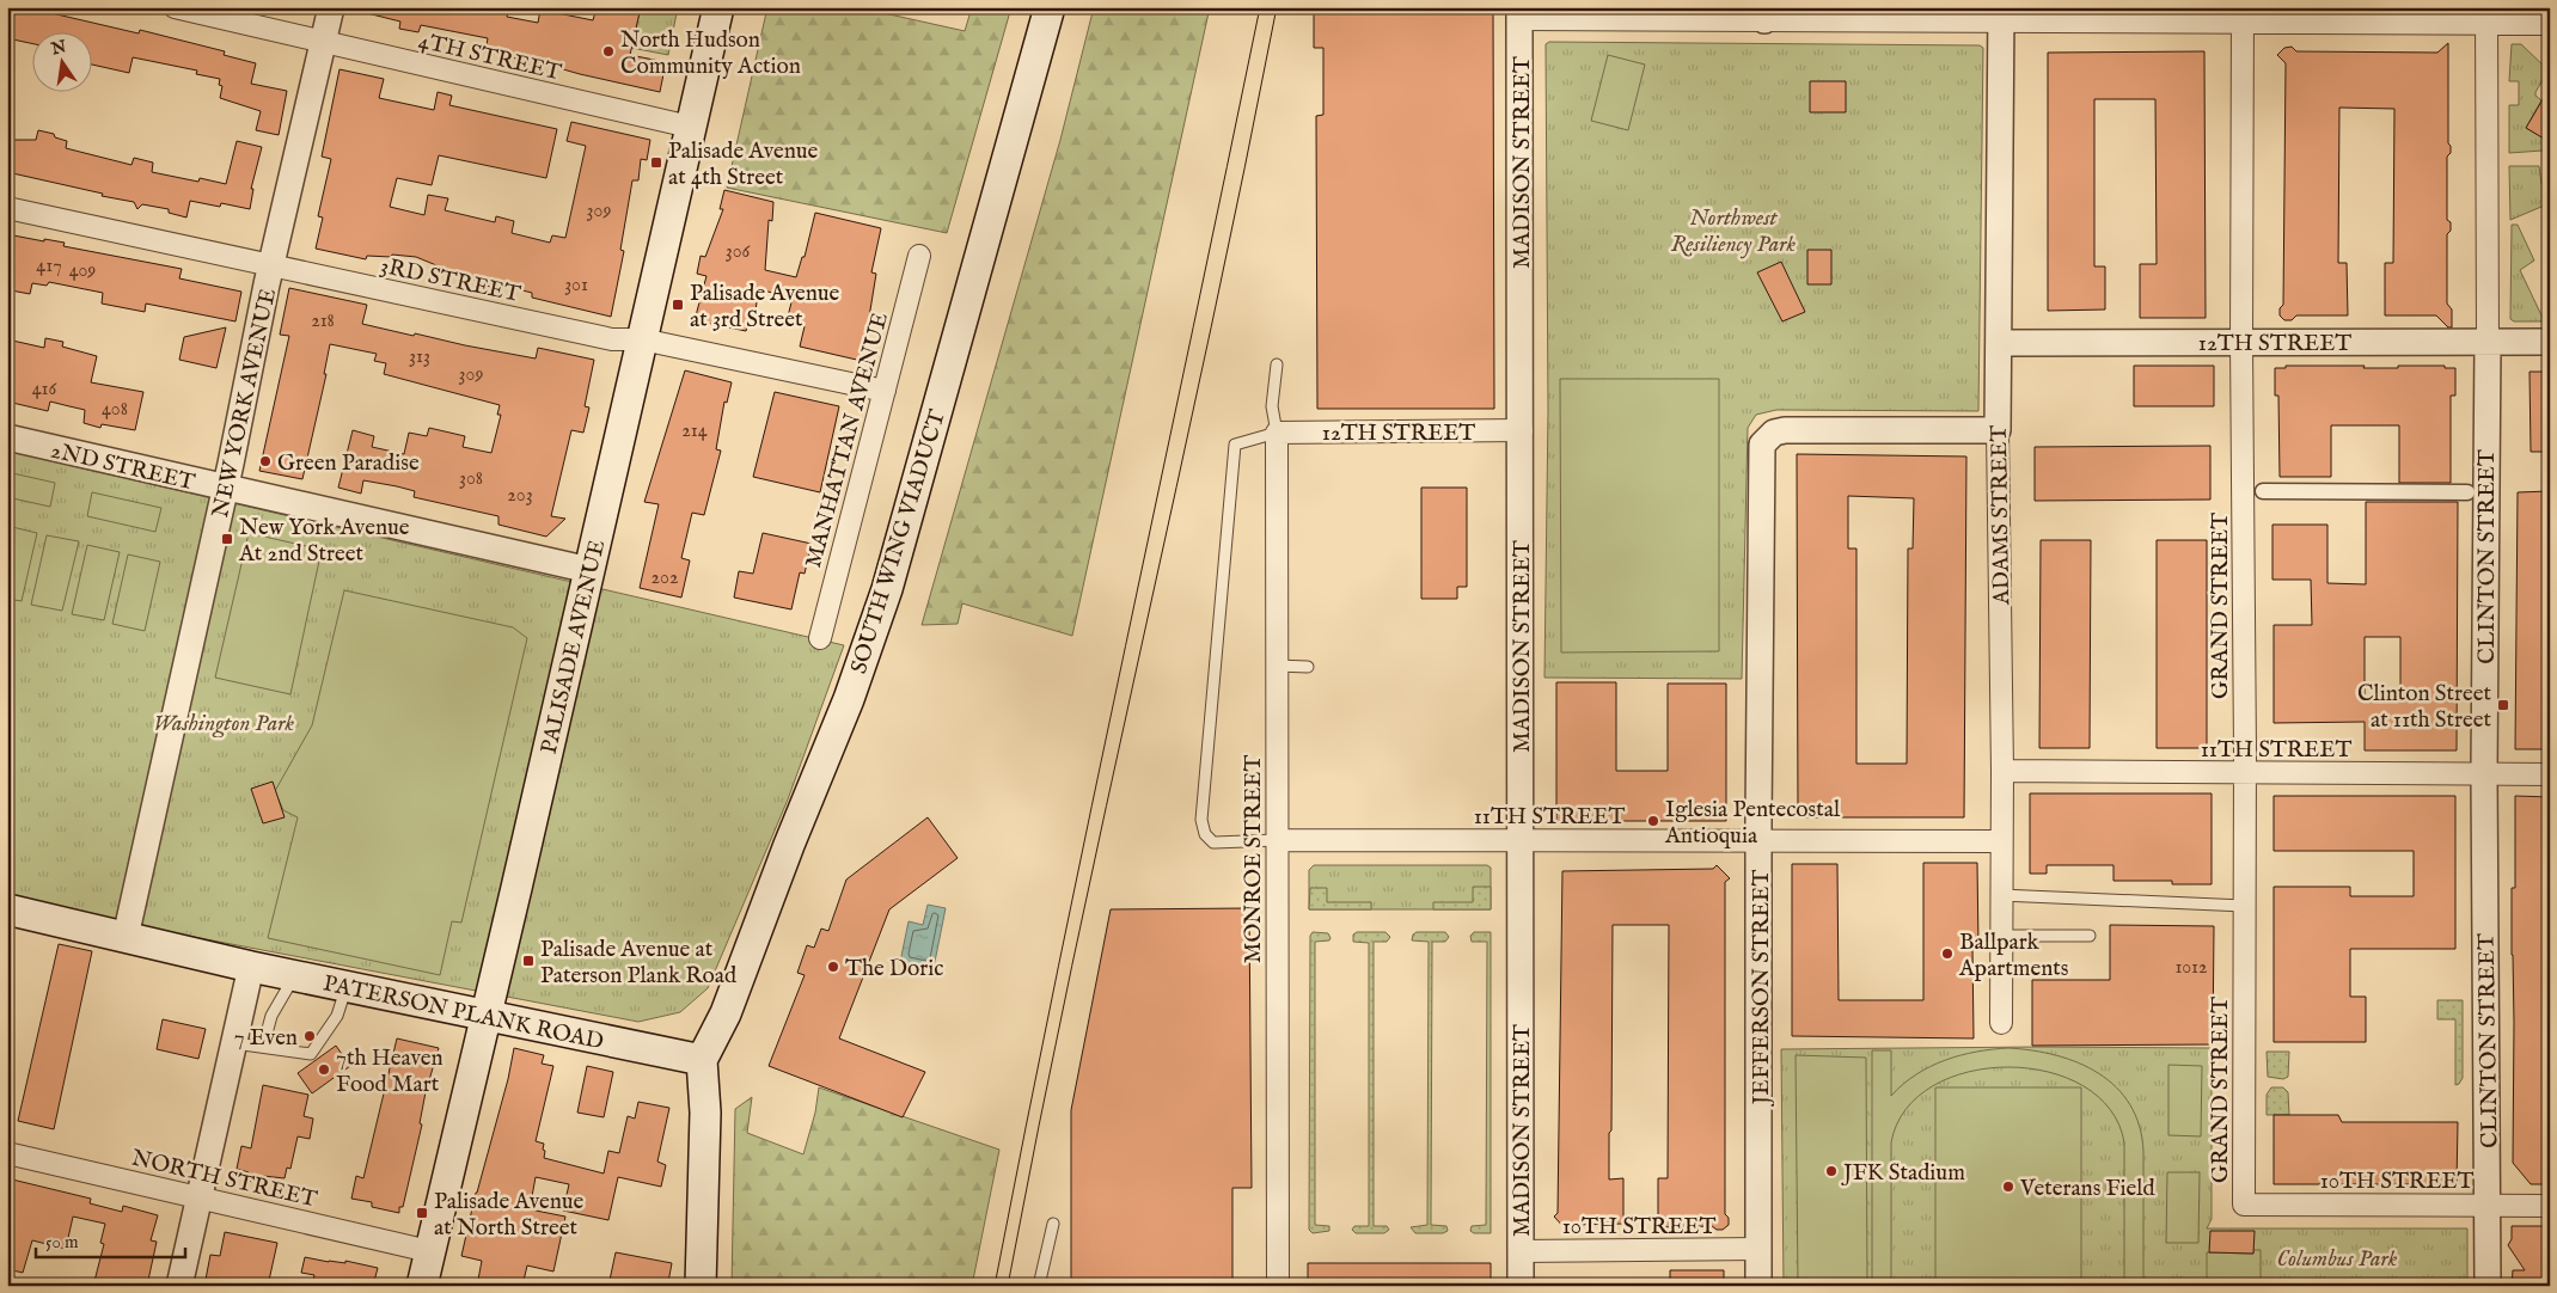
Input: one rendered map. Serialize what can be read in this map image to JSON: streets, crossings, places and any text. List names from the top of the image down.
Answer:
{
  "streets": {
    "main road": ["SOUTH WING VIADUCT", "PALISADE AVENUE", "PATERSON PLANK ROAD"],
    "street": [
      "4TH STREET",
      "MADISON STREET",
      "3RD STREET",
      "12TH STREET",
      "NEW YORK AVENUE",
      "MANHATTAN AVENUE",
      "2ND STREET",
      "ADAMS STREET",
      "CLINTON STREET",
      "GRAND STREET",
      "11TH STREET",
      "MONROE STREET",
      "JEFFERSON STREET",
      "NORTH STREET",
      "10TH STREET"
    ]
  },
  "crossings": [
    ["4TH STREET", "NEW YORK AVENUE"],
    ["4TH STREET", "PALISADE AVENUE"],
    ["MADISON STREET", "12TH STREET"],
    ["MADISON STREET", "11TH STREET"],
    ["MADISON STREET", "10TH STREET"],
    ["3RD STREET", "NEW YORK AVENUE"],
    ["3RD STREET", "MANHATTAN AVENUE"],
    ["3RD STREET", "PALISADE AVENUE"],
    ["12TH STREET", "ADAMS STREET"],
    ["12TH STREET", "CLINTON STREET"],
    ["12TH STREET", "GRAND STREET"],
    ["12TH STREET", "MONROE STREET"],
    ["NEW YORK AVENUE", "2ND STREET"],
    ["NEW YORK AVENUE", "PATERSON PLANK ROAD"],
    ["2ND STREET", "PALISADE AVENUE"],
    ["ADAMS STREET", "11TH STREET"],
    ["ADAMS STREET", "JEFFERSON STREET"],
    ["SOUTH WING VIADUCT", "PATERSON PLANK ROAD"],
    ["CLINTON STREET", "11TH STREET"],
    ["CLINTON STREET", "10TH STREET"],
    ["GRAND STREET", "11TH STREET"],
    ["GRAND STREET", "10TH STREET"],
    ["PALISADE AVENUE", "PATERSON PLANK ROAD"],
    ["PALISADE AVENUE", "NORTH STREET"],
    ["11TH STREET", "MONROE STREET"],
    ["11TH STREET", "JEFFERSON STREET"],
    ["JEFFERSON STREET", "10TH STREET"]
  ],
  "parks": ["Northwest Resiliency Park", "Washington Park", "Columbus Park"],
  "places": {
    "other": [
      "North Hudson Community Action",
      "Green Paradise",
      "Iglesia Pentecostal Antioquia",
      "Ballpark Apartments",
      "The Doric",
      "7 Even",
      "7th Heaven Food Mart",
      "JFK Stadium",
      "Veterans Field"
    ],
    "transit": [
      "Palisade Avenue at 4th Street",
      "Palisade Avenue at 3rd Street",
      "New York Avenue At 2nd Street",
      "Clinton Street at 11th Street",
      "Palisade Avenue at Paterson Plank Road",
      "Palisade Avenue at North Street"
    ]
  },
  "house_numbers": [
    "309",
    "306",
    "417",
    "409",
    "301",
    "218",
    "313",
    "309",
    "416",
    "408",
    "214",
    "308",
    "203",
    "202",
    "1012"
  ],
  "scale_bar": "50 m",
  "north": "top"
}
